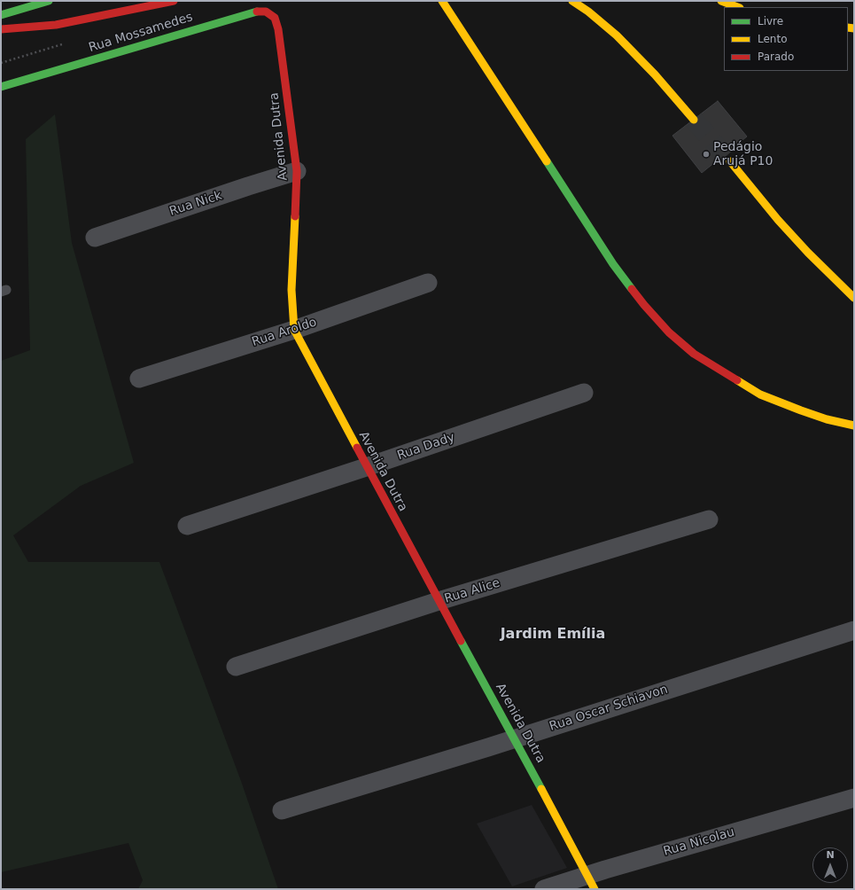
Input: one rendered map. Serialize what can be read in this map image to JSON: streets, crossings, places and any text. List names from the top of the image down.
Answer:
{
  "streets": {
    "main road": ["Rua Mossamedes", "Avenida Dutra"],
    "street": [
      "Rua Nick",
      "Rua Aroldo",
      "Rua Dady",
      "Rua Alice",
      "Rua Oscar Schiavon",
      "Rua Nicolau"
    ]
  },
  "crossings": [
    ["Rua Mossamedes", "Avenida Dutra"],
    ["Avenida Dutra", "Rua Nick"],
    ["Avenida Dutra", "Rua Aroldo"],
    ["Avenida Dutra", "Rua Dady"],
    ["Avenida Dutra", "Rua Alice"],
    ["Avenida Dutra", "Rua Oscar Schiavon"],
    ["Avenida Dutra", "Rua Nicolau"]
  ],
  "districts": ["Jardim Emília"],
  "places": ["Pedágio Arujá P10"],
  "legend": ["Livre", "Lento", "Parado"],
  "north": "top"
}
